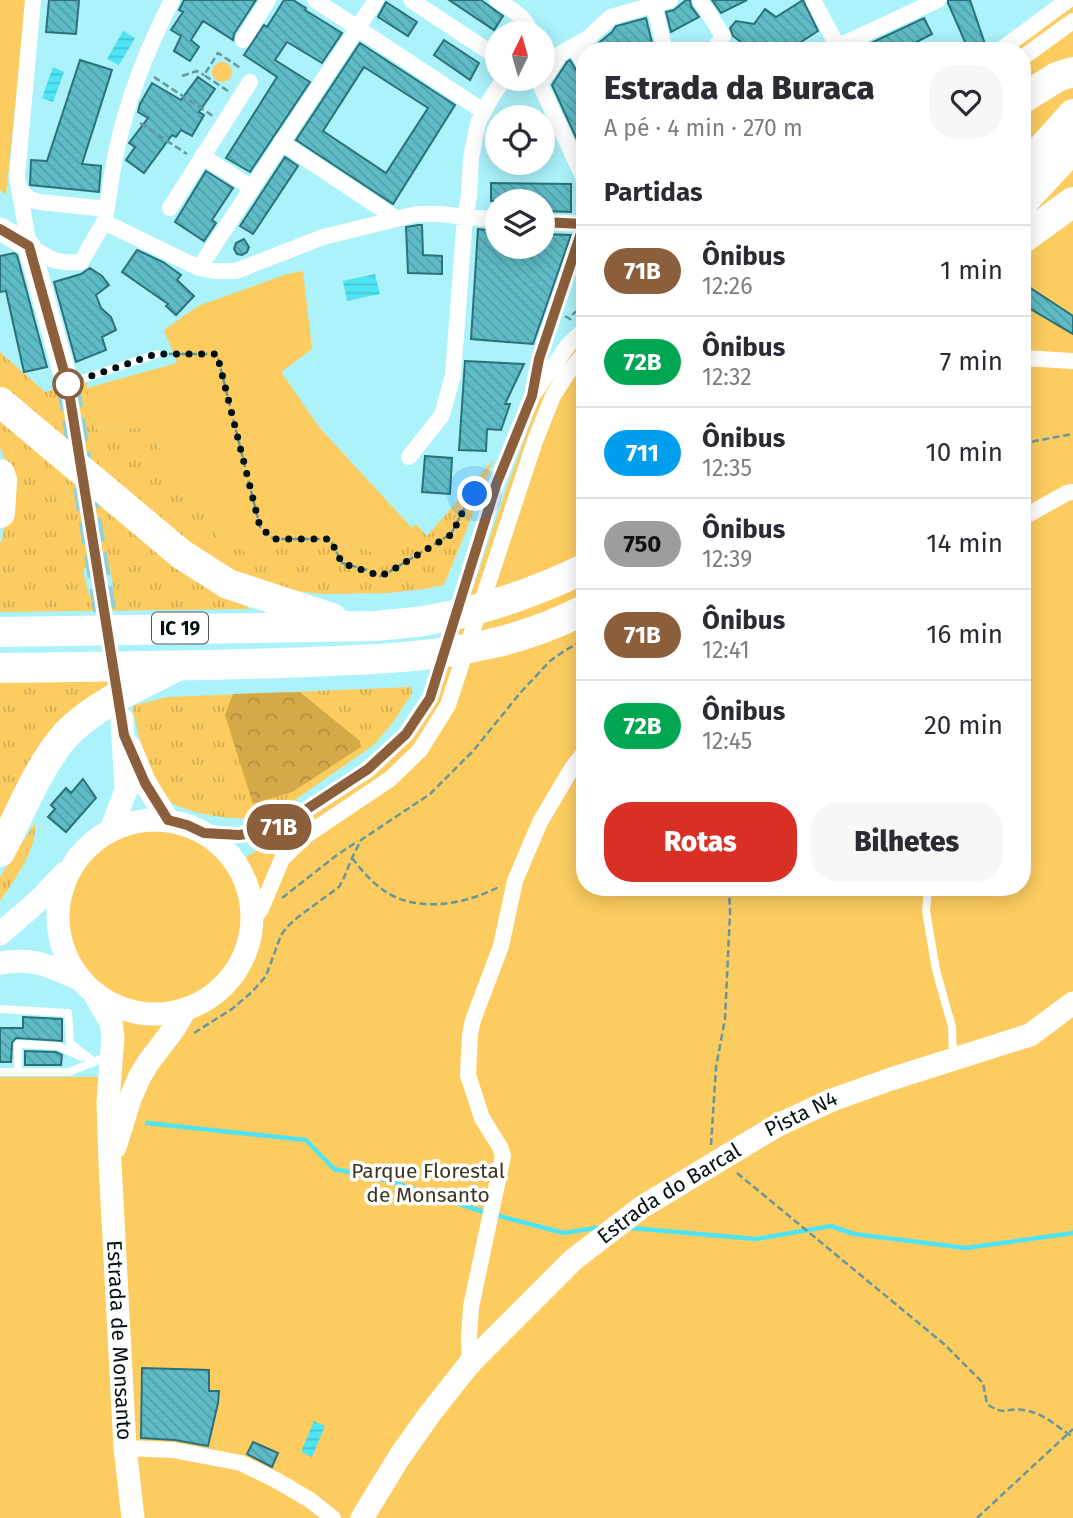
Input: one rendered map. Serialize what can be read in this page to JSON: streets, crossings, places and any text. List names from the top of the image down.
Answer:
{
  "streets": {
    "highway": ["IC 19"],
    "street": ["Estrada do Barcal", "Estrada de Monsanto"]
  },
  "parks": ["Parque Florestal de Monsanto"],
  "lines": ["bus line 71B"],
  "north": "top",
  "page": {
    "on_map": "71B",
    "heading": [
      ["Estrada da Buraca", "A pé · 4 min · 270 m"],
      "Partidas"
    ],
    "list": [
      {
        "mark": "71B",
        "name": "Ônibus",
        "note": "12:26",
        "value": "1 min"
      },
      {
        "mark": "72B",
        "name": "Ônibus",
        "note": "12:32",
        "value": "7 min"
      },
      {
        "mark": "711",
        "name": "Ônibus",
        "note": "12:35",
        "value": "10 min"
      },
      {
        "mark": "750",
        "name": "Ônibus",
        "note": "12:39",
        "value": "14 min"
      },
      {
        "mark": "71B",
        "name": "Ônibus",
        "note": "12:41",
        "value": "16 min"
      },
      {
        "mark": "72B",
        "name": "Ônibus",
        "note": "12:45",
        "value": "20 min"
      }
    ],
    "buttons": ["Rotas", "Bilhetes"]
  }
}
